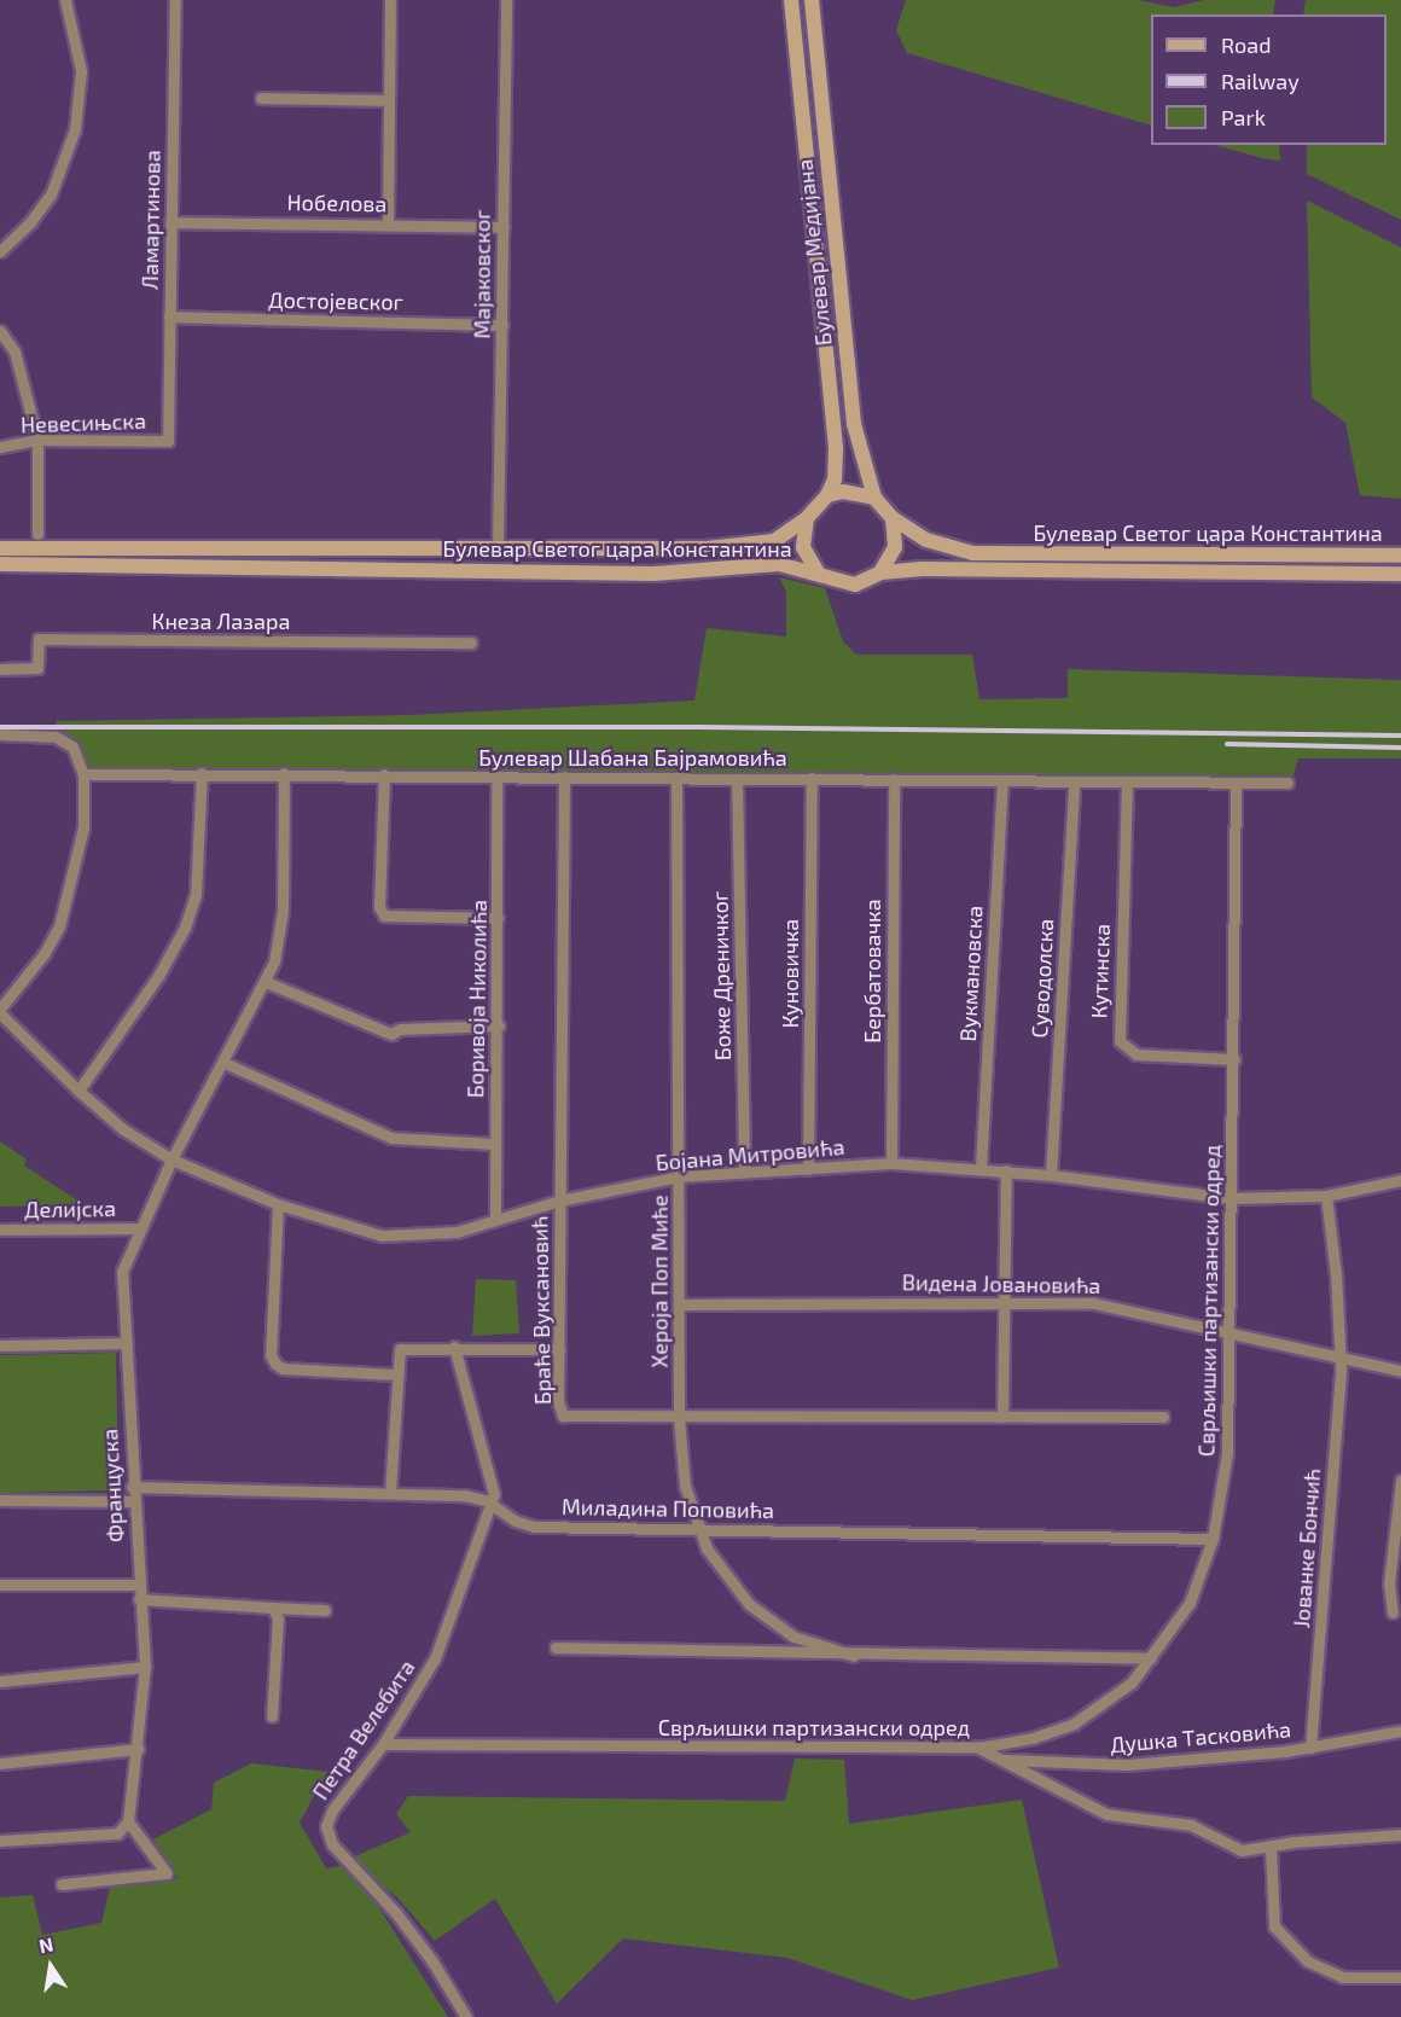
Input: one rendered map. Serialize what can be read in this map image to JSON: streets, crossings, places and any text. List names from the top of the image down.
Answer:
{
  "streets": {
    "main road": ["Булевар Медијана", "Булевар Светог цара Константина"],
    "street": [
      "Нобелова",
      "Ламартинова",
      "Мајаковског",
      "Достојевског",
      "Невесињска",
      "Кнеза Лазара",
      "Булевар Шабана Бајрамовића",
      "Бербатовачка",
      "Кутинска",
      "Куновичка",
      "Вукмановска",
      "Боже Дреничког",
      "Суводолска",
      "Боривоја Николића",
      "Бојана Митровића",
      "Делијска",
      "Хероја Поп Миће",
      "Видена Јовановића",
      "Сврљишки партизански одред",
      "Браће Вуксановић",
      "Француска",
      "Миладина Поповића",
      "Јованке Бончић",
      "Петра Велебита",
      "Душка Тасковића"
    ]
  },
  "crossings": [
    ["Нобелова", "Ламартинова"],
    ["Нобелова", "Мајаковског"],
    ["Ламартинова", "Достојевског"],
    ["Ламартинова", "Невесињска"],
    ["Булевар Медијана", "Булевар Светог цара Константина"],
    ["Мајаковског", "Достојевског"],
    ["Мајаковског", "Булевар Светог цара Константина"],
    ["Булевар Шабана Бајрамовића", "Бербатовачка"],
    ["Булевар Шабана Бајрамовића", "Кутинска"],
    ["Булевар Шабана Бајрамовића", "Куновичка"],
    ["Булевар Шабана Бајрамовића", "Вукмановска"],
    ["Булевар Шабана Бајрамовића", "Боже Дреничког"],
    ["Булевар Шабана Бајрамовића", "Суводолска"],
    ["Булевар Шабана Бајрамовића", "Боривоја Николића"],
    ["Булевар Шабана Бајрамовића", "Хероја Поп Миће"],
    ["Булевар Шабана Бајрамовића", "Сврљишки партизански одред"],
    ["Булевар Шабана Бајрамовића", "Браће Вуксановић"],
    ["Булевар Шабана Бајрамовића", "Француска"],
    ["Бербатовачка", "Бојана Митровића"],
    ["Кутинска", "Сврљишки партизански одред"],
    ["Куновичка", "Бојана Митровића"],
    ["Вукмановска", "Бојана Митровића"],
    ["Боже Дреничког", "Бојана Митровића"],
    ["Суводолска", "Бојана Митровића"],
    ["Боривоја Николића", "Бојана Митровића"],
    ["Бојана Митровића", "Хероја Поп Миће"],
    ["Бојана Митровића", "Сврљишки партизански одред"],
    ["Бојана Митровића", "Браће Вуксановић"],
    ["Бојана Митровића", "Француска"],
    ["Бојана Митровића", "Јованке Бончић"],
    ["Делијска", "Француска"],
    ["Хероја Поп Миће", "Видена Јовановића"],
    ["Хероја Поп Миће", "Сврљишки партизански одред"],
    ["Хероја Поп Миће", "Браће Вуксановић"],
    ["Хероја Поп Миће", "Миладина Поповића"],
    ["Видена Јовановића", "Сврљишки партизански одред"],
    ["Видена Јовановића", "Јованке Бончић"],
    ["Сврљишки партизански одред", "Миладина Поповића"],
    ["Сврљишки партизански одред", "Петра Велебита"],
    ["Француска", "Миладина Поповића"],
    ["Миладина Поповића", "Петра Велебита"],
    ["Јованке Бончић", "Душка Тасковића"]
  ],
  "legend": ["Road", "Railway", "Park"],
  "north": "top"
}
